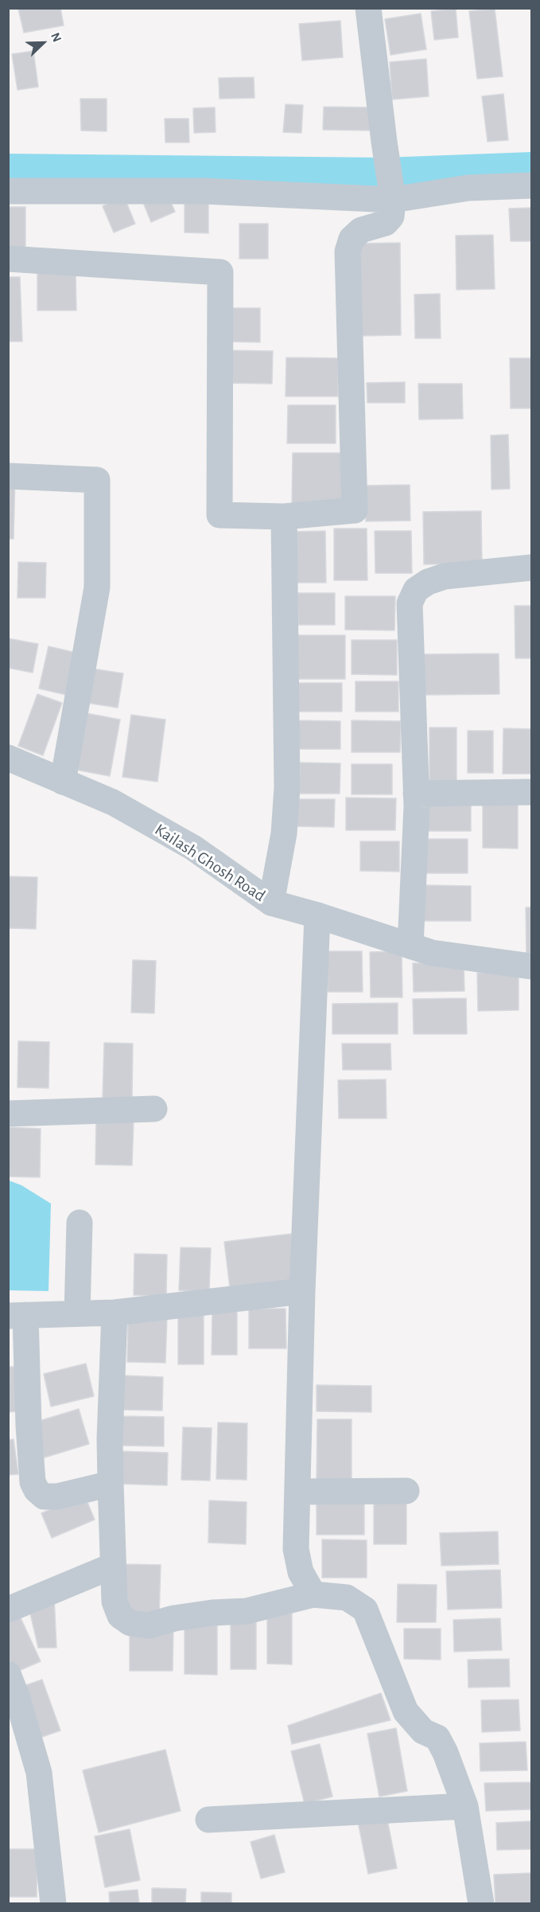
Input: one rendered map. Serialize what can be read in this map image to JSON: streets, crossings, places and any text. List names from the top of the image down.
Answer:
{
  "streets": {
    "street": ["Kailash Ghosh Road"]
  },
  "north": "top right"
}
